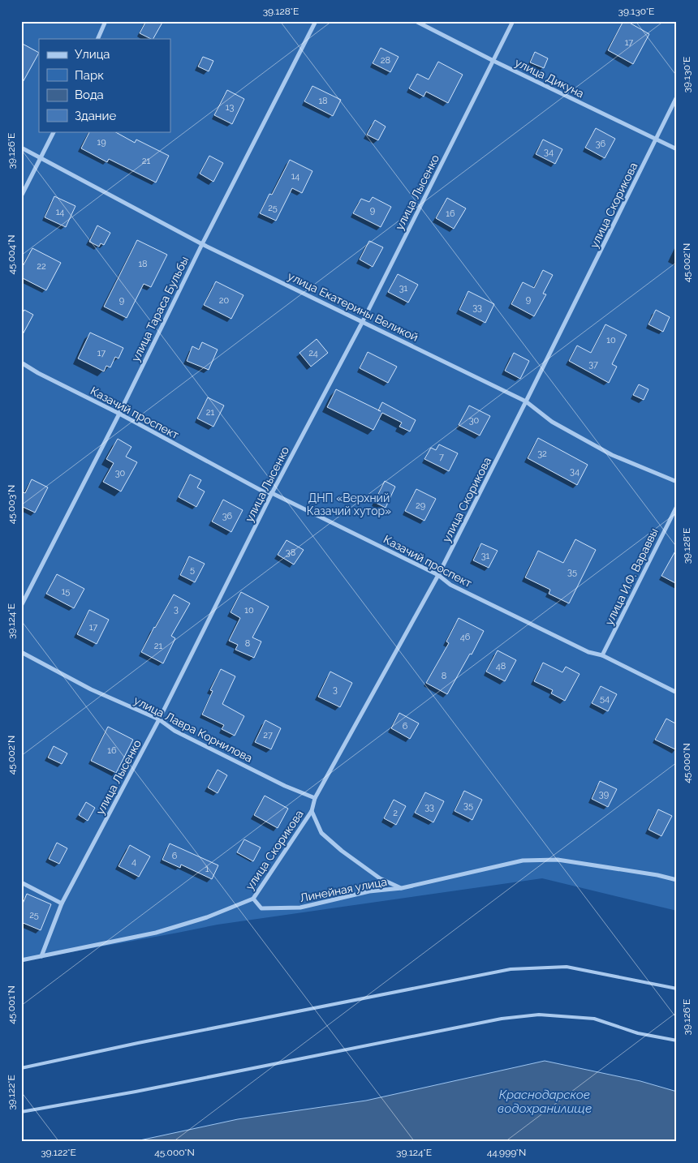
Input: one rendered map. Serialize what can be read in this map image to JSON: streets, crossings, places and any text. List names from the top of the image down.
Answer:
{
  "streets": {
    "street": [
      "улица Дикуна",
      "улица Лысенко",
      "улица Скорикова",
      "улица Екатерины Великой",
      "улица Тараса Бульбы",
      "Казачий проспект",
      "улица И.Ф. Вараввы",
      "улица Лавра Корнилова",
      "Линейная улица"
    ]
  },
  "crossings": [
    ["улица Дикуна", "улица Лысенко"],
    ["улица Дикуна", "улица Скорикова"],
    ["улица Лысенко", "улица Екатерины Великой"],
    ["улица Лысенко", "Казачий проспект"],
    ["улица Лысенко", "улица Лавра Корнилова"],
    ["улица Скорикова", "улица Екатерины Великой"],
    ["улица Скорикова", "Казачий проспект"],
    ["улица Скорикова", "улица Лавра Корнилова"],
    ["улица Скорикова", "Линейная улица"],
    ["улица Екатерины Великой", "улица Тараса Бульбы"],
    ["улица Тараса Бульбы", "Казачий проспект"],
    ["Казачий проспект", "улица И.Ф. Вараввы"]
  ],
  "water": ["Краснодарское водохранилище"],
  "parks": ["ДНП «Верхний Казачий хутор»"],
  "house_numbers": [
    "17",
    "28",
    "18",
    "13",
    "19",
    "36",
    "34",
    "21",
    "14",
    "25",
    "9",
    "14",
    "16",
    "18",
    "22",
    "31",
    "9",
    "9",
    "20",
    "33",
    "10",
    "17",
    "24",
    "37",
    "21",
    "30",
    "32",
    "7",
    "34",
    "30",
    "29",
    "36",
    "38",
    "31",
    "5",
    "35",
    "15",
    "3",
    "10",
    "17",
    "46",
    "8",
    "21",
    "48",
    "8",
    "3",
    "54",
    "6",
    "27",
    "16",
    "39",
    "35",
    "33",
    "2",
    "6",
    "4",
    "1",
    "25"
  ],
  "legend": [
    "Улица",
    "Парк",
    "Вода",
    "Здание"
  ],
  "coordinates": [
    "39.128°E",
    "39.130°E",
    "39.126°E",
    "45.004°N",
    "45.002°N",
    "45.003°N",
    "39.124°E",
    "45.000°N",
    "45.001°N",
    "39.122°E",
    "44.999°N"
  ]
}
